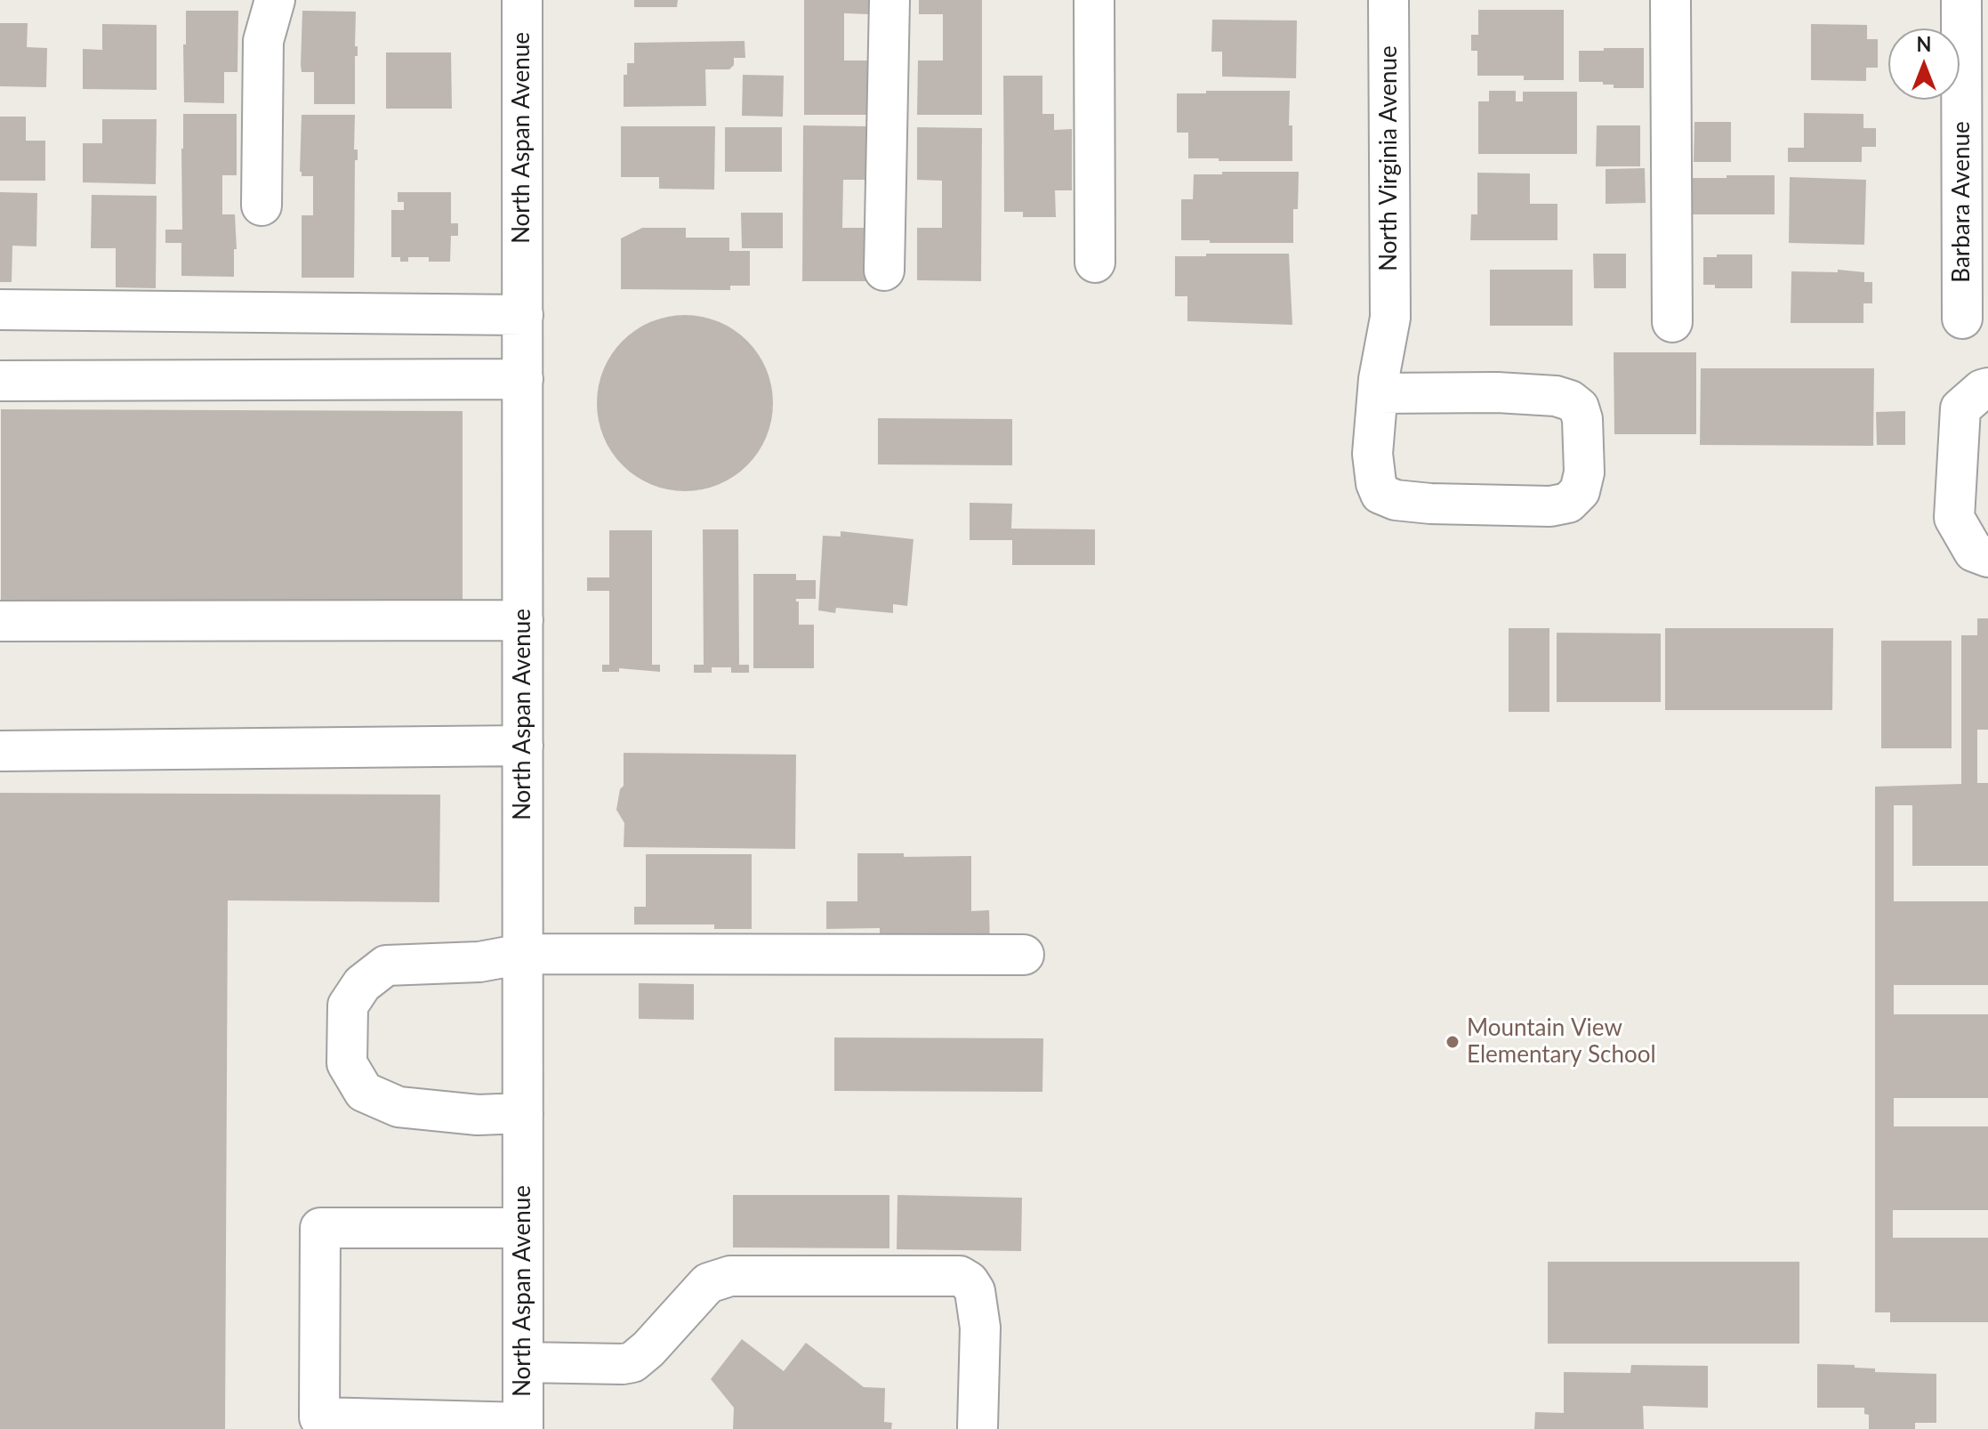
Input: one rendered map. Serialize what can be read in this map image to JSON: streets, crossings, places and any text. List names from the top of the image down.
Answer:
{
  "streets": {
    "street": ["North Aspan Avenue", "North Virginia Avenue", "Barbara Avenue"]
  },
  "places": ["Mountain View Elementary School"],
  "north": "top"
}
